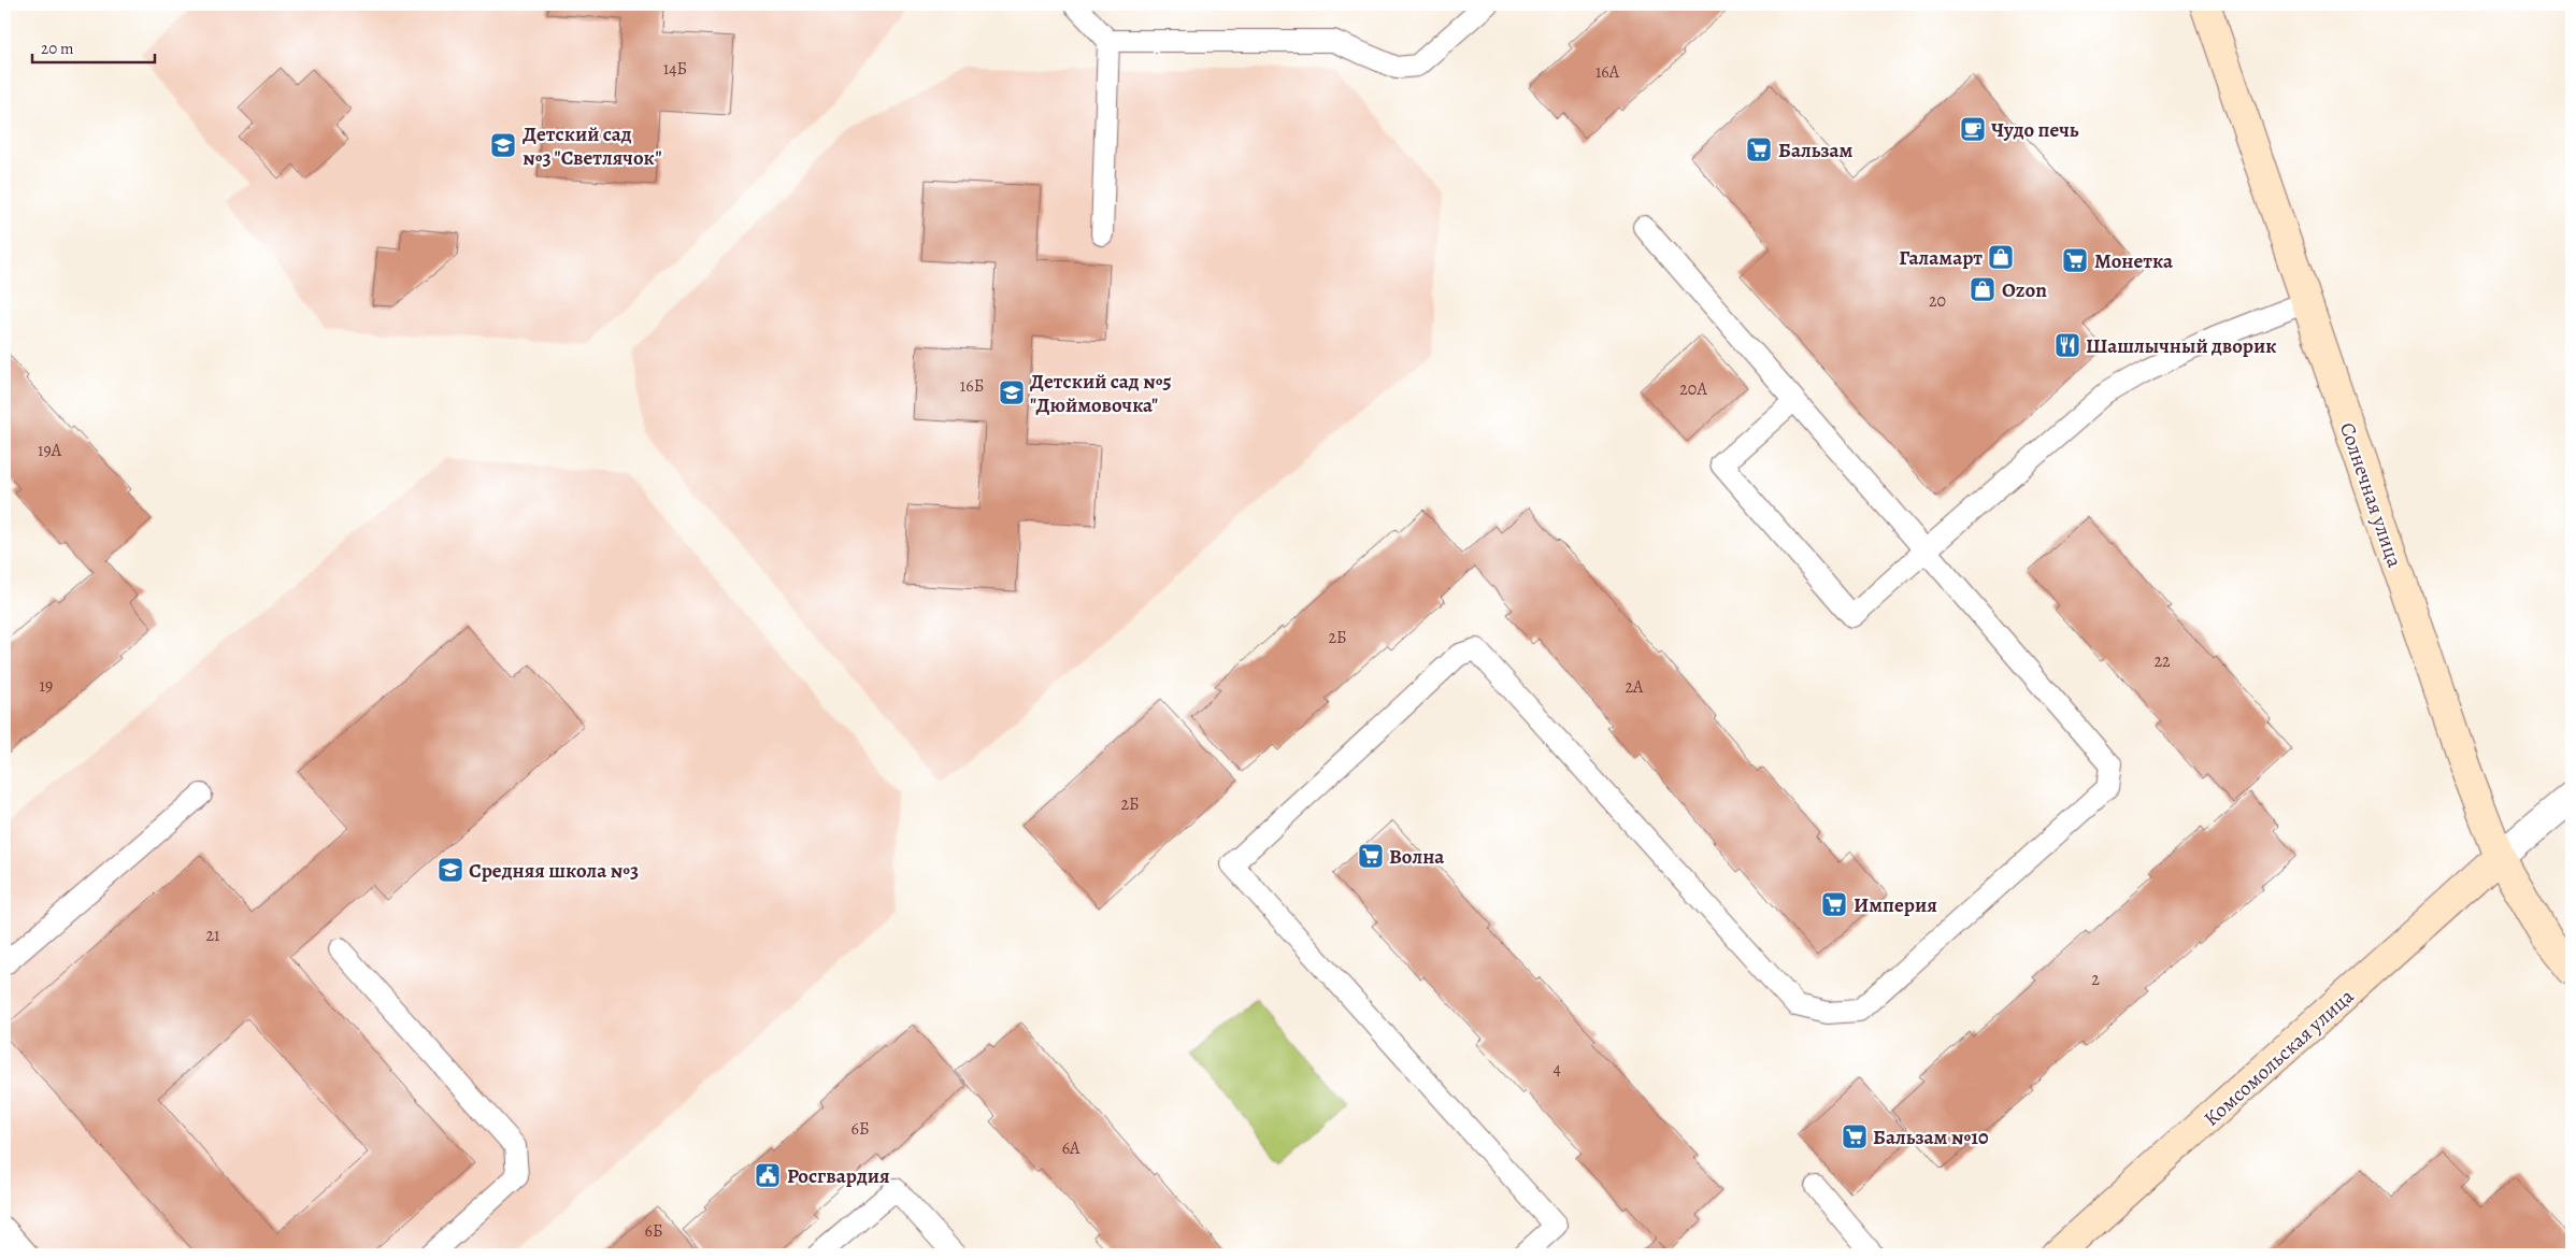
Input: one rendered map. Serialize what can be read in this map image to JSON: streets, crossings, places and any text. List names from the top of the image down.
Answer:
{
  "streets": {
    "street": ["Солнечная улица", "Комсомольская улица"]
  },
  "crossings": [
    ["Солнечная улица", "Комсомольская улица"]
  ],
  "places": {
    "cafe": ["Чудо печь"],
    "school or university": ["Детский сад №3 \"Светлячок\"", "Детский сад №5 \"Дюймовочка\"", "Средняя школа №3"],
    "supermarket": [
      "Бальзам",
      "Монетка",
      "Волна",
      "Империя",
      "Бальзам №10"
    ],
    "shop": ["Галамарт", "Ozon"],
    "restaurant": ["Шашлычный дворик"],
    "public building": ["Росгвардия"]
  },
  "house_numbers": [
    "14Б",
    "16А",
    "20",
    "16Б",
    "20А",
    "19А",
    "2Б",
    "22",
    "19",
    "2А",
    "2Б",
    "21",
    "2",
    "4",
    "6Б",
    "6А",
    "6Б"
  ],
  "scale_bar": "20 m"
}
